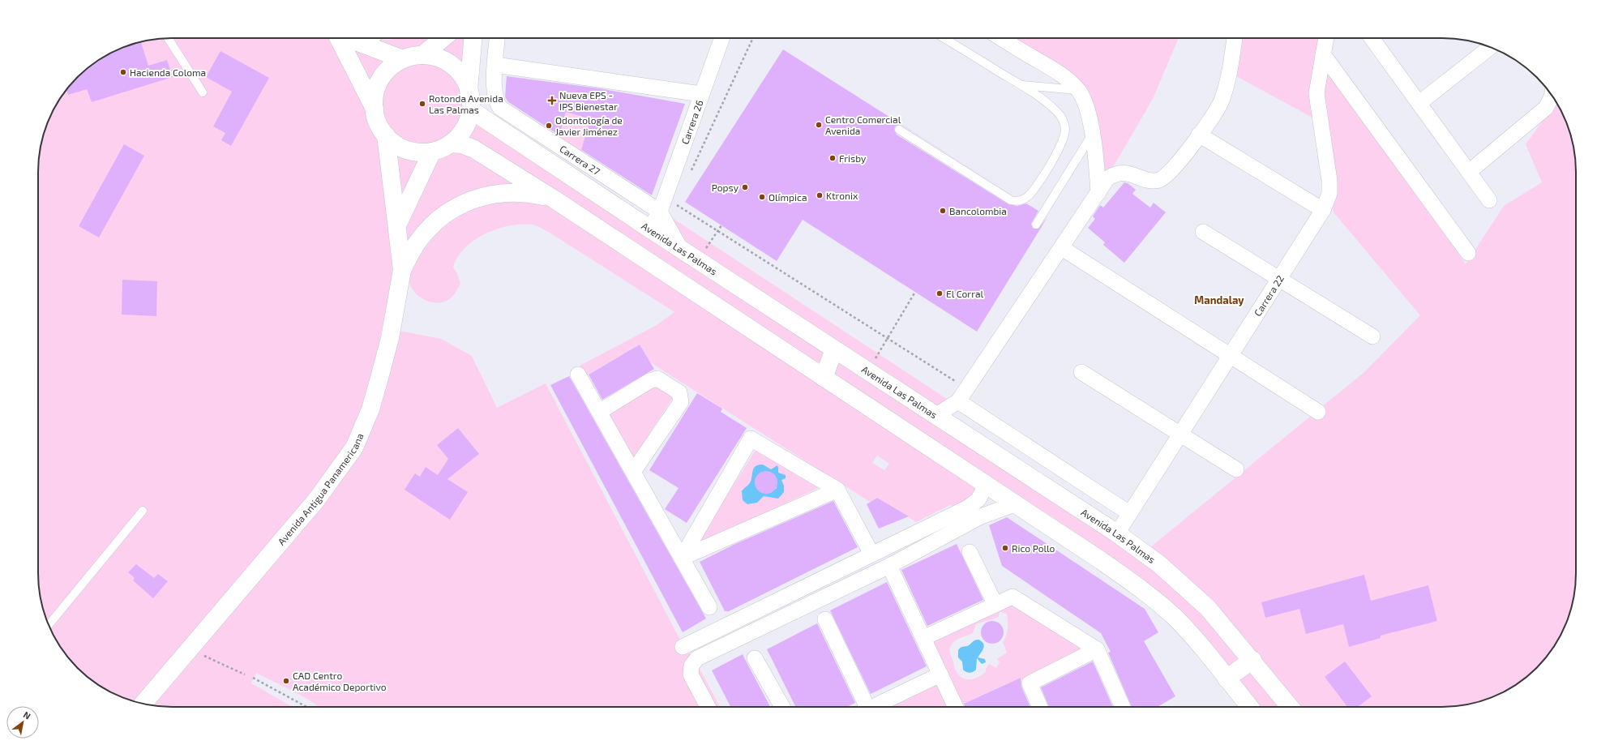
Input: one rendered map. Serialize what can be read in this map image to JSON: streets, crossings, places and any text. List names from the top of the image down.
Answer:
{
  "streets": {
    "main road": ["Avenida Las Palmas", "Avenida Antigua Panamericana"],
    "street": ["Carrera 26", "Carrera 27", "Carrera 22"]
  },
  "crossings": [
    ["Carrera 26", "Carrera 27"],
    ["Carrera 26", "Avenida Las Palmas"],
    ["Avenida Las Palmas", "Carrera 22"],
    ["Avenida Las Palmas", "Avenida Antigua Panamericana"]
  ],
  "districts": ["Mandalay"],
  "places": {
    "other": [
      "Hacienda Coloma",
      "Rotonda Avenida Las Palmas",
      "Centro Comercial Avenida",
      "Odontología de Javier Jiménez",
      "Frisby",
      "Popsy",
      "Ktronix",
      "Olímpica",
      "Bancolombia",
      "El Corral",
      "Rico Pollo",
      "CAD Centro Académico Deportivo"
    ],
    "health": ["Nueva EPS - IPS Bienestar"]
  },
  "north": "top right"
}
